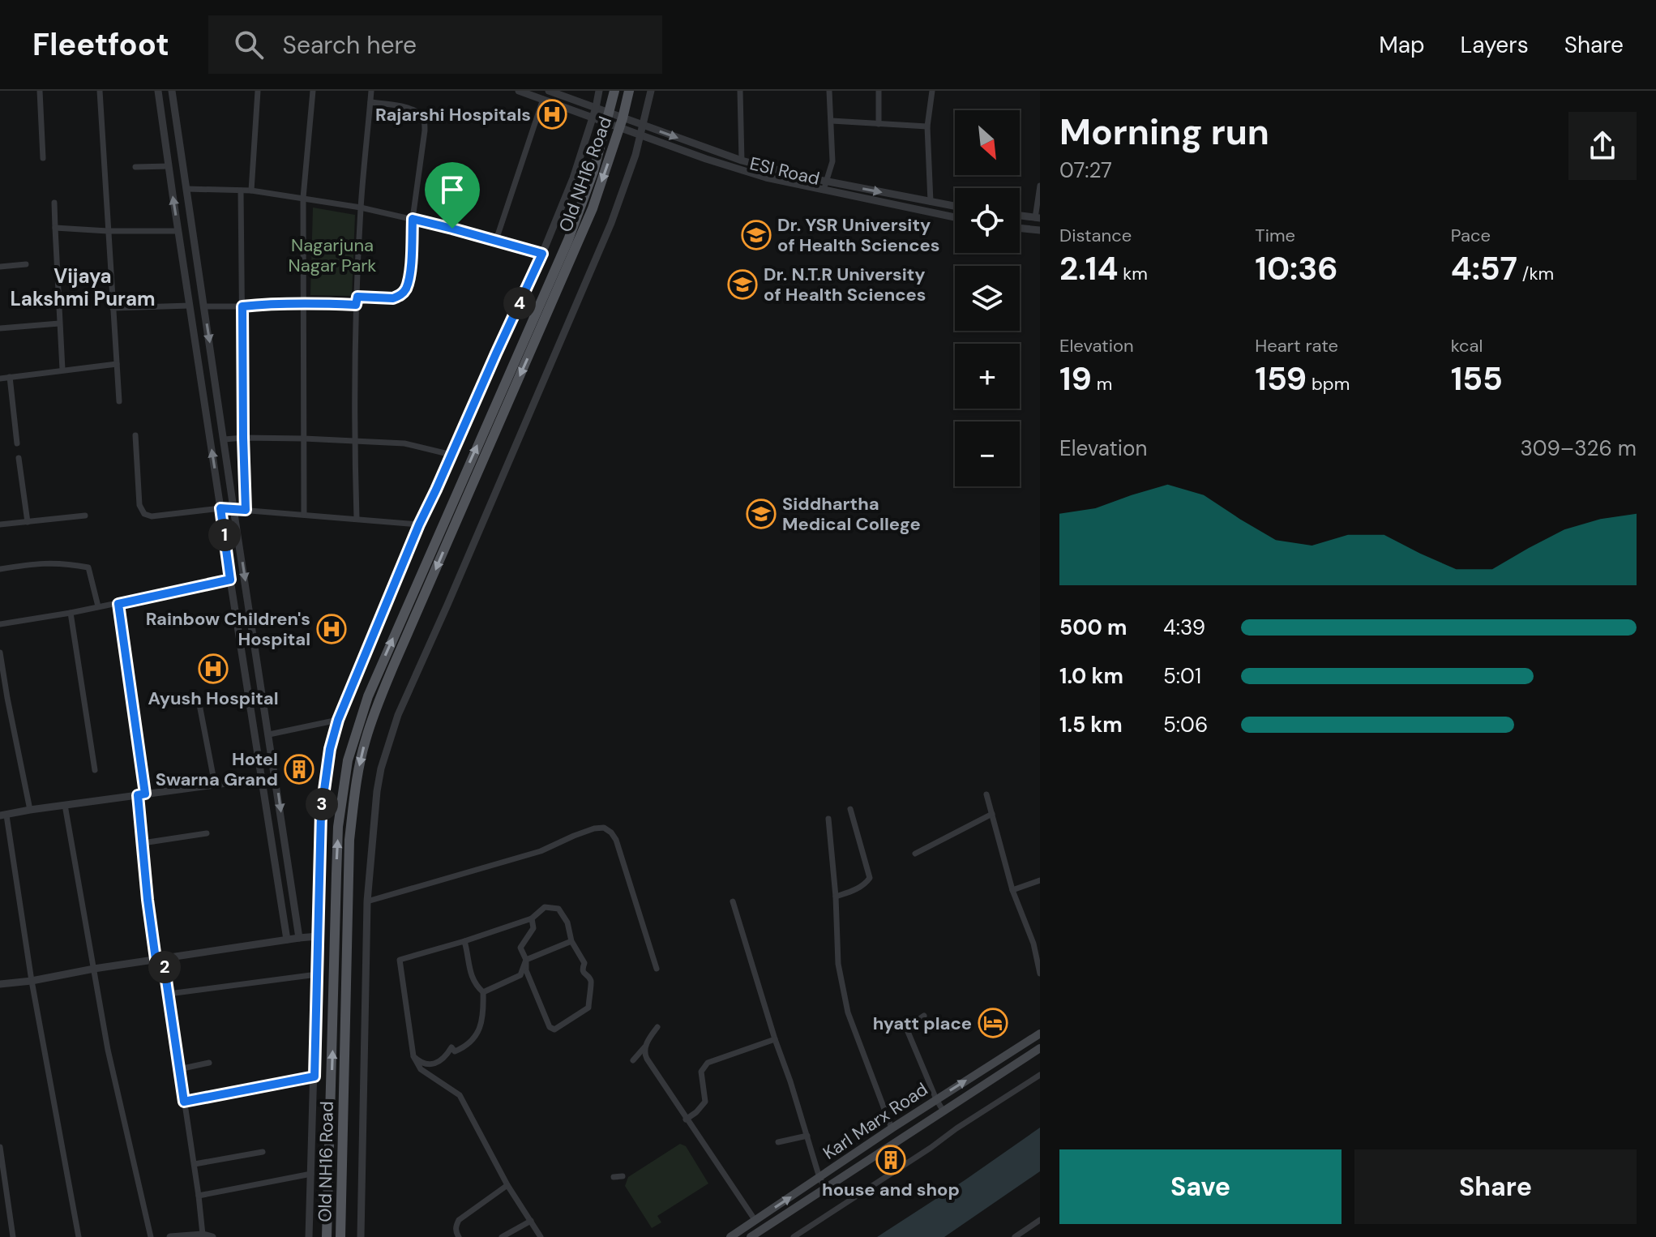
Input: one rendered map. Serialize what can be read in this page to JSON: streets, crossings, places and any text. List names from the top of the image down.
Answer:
{
  "streets": {
    "main road": ["Old NH16 Road", "Karl Marx Road"],
    "street": ["ESI Road"]
  },
  "crossings": [
    ["ESI Road", "Old NH16 Road"]
  ],
  "districts": ["Vijaya Lakshmi Puram"],
  "parks": ["Nagarjuna Nagar Park"],
  "places": {
    "hospital": ["Rajarshi Hospitals", "Rainbow Children's Hospital", "Ayush Hospital"],
    "school or university": ["Dr. YSR University of Health Sciences", "Dr. N.T.R University of Health Sciences", "Siddhartha Medical College"],
    "building": ["Hotel Swarna Grand", "house and shop"],
    "hotel": ["hyatt place"]
  },
  "north": "bottom right",
  "page": {
    "header": "Fleetfoot",
    "search": "Search here",
    "nav": ["Map", "Layers", "Share"],
    "heading": ["Morning run", "07:27"],
    "map_buttons": ["+", "−"],
    "stats": [
      ["Distance", "2.14 km"],
      ["Time", "10:36"],
      ["Pace", "4:57 /km"],
      ["Elevation", "19 m"],
      ["Heart rate", "159 bpm"],
      ["kcal", "155"]
    ],
    "pins": [
      "4",
      "1",
      "3",
      "2"
    ],
    "chart": ["Elevation", "309–326 m"],
    "list": [
      {
        "name": "500 m",
        "note": "4:39"
      },
      {
        "name": "1.0 km",
        "note": "5:01"
      },
      {
        "name": "1.5 km",
        "note": "5:06"
      }
    ],
    "buttons": ["Save", "Share"]
  }
}
